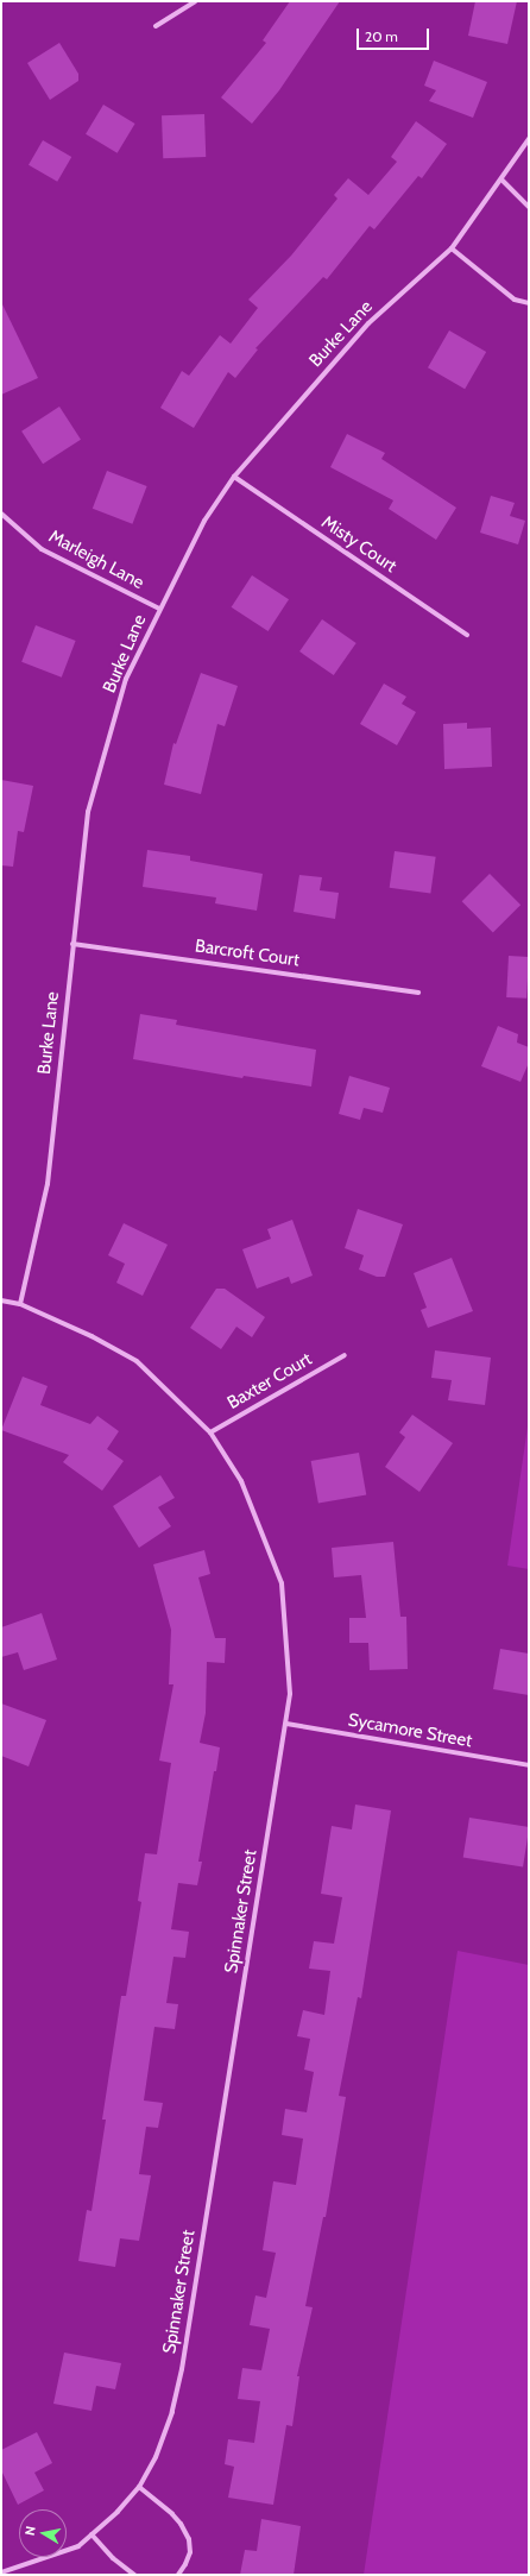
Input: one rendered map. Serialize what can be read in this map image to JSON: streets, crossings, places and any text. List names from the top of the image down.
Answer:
{
  "streets": {
    "street": [
      "Burke Lane",
      "Misty Court",
      "Marleigh Lane",
      "Barcroft Court",
      "Baxter Court",
      "Sycamore Street",
      "Spinnaker Street"
    ]
  },
  "crossings": [
    ["Burke Lane", "Misty Court"],
    ["Burke Lane", "Marleigh Lane"],
    ["Burke Lane", "Barcroft Court"],
    ["Burke Lane", "Spinnaker Street"],
    ["Baxter Court", "Spinnaker Street"],
    ["Sycamore Street", "Spinnaker Street"]
  ],
  "scale_bar": "20 m",
  "north": "left"
}
